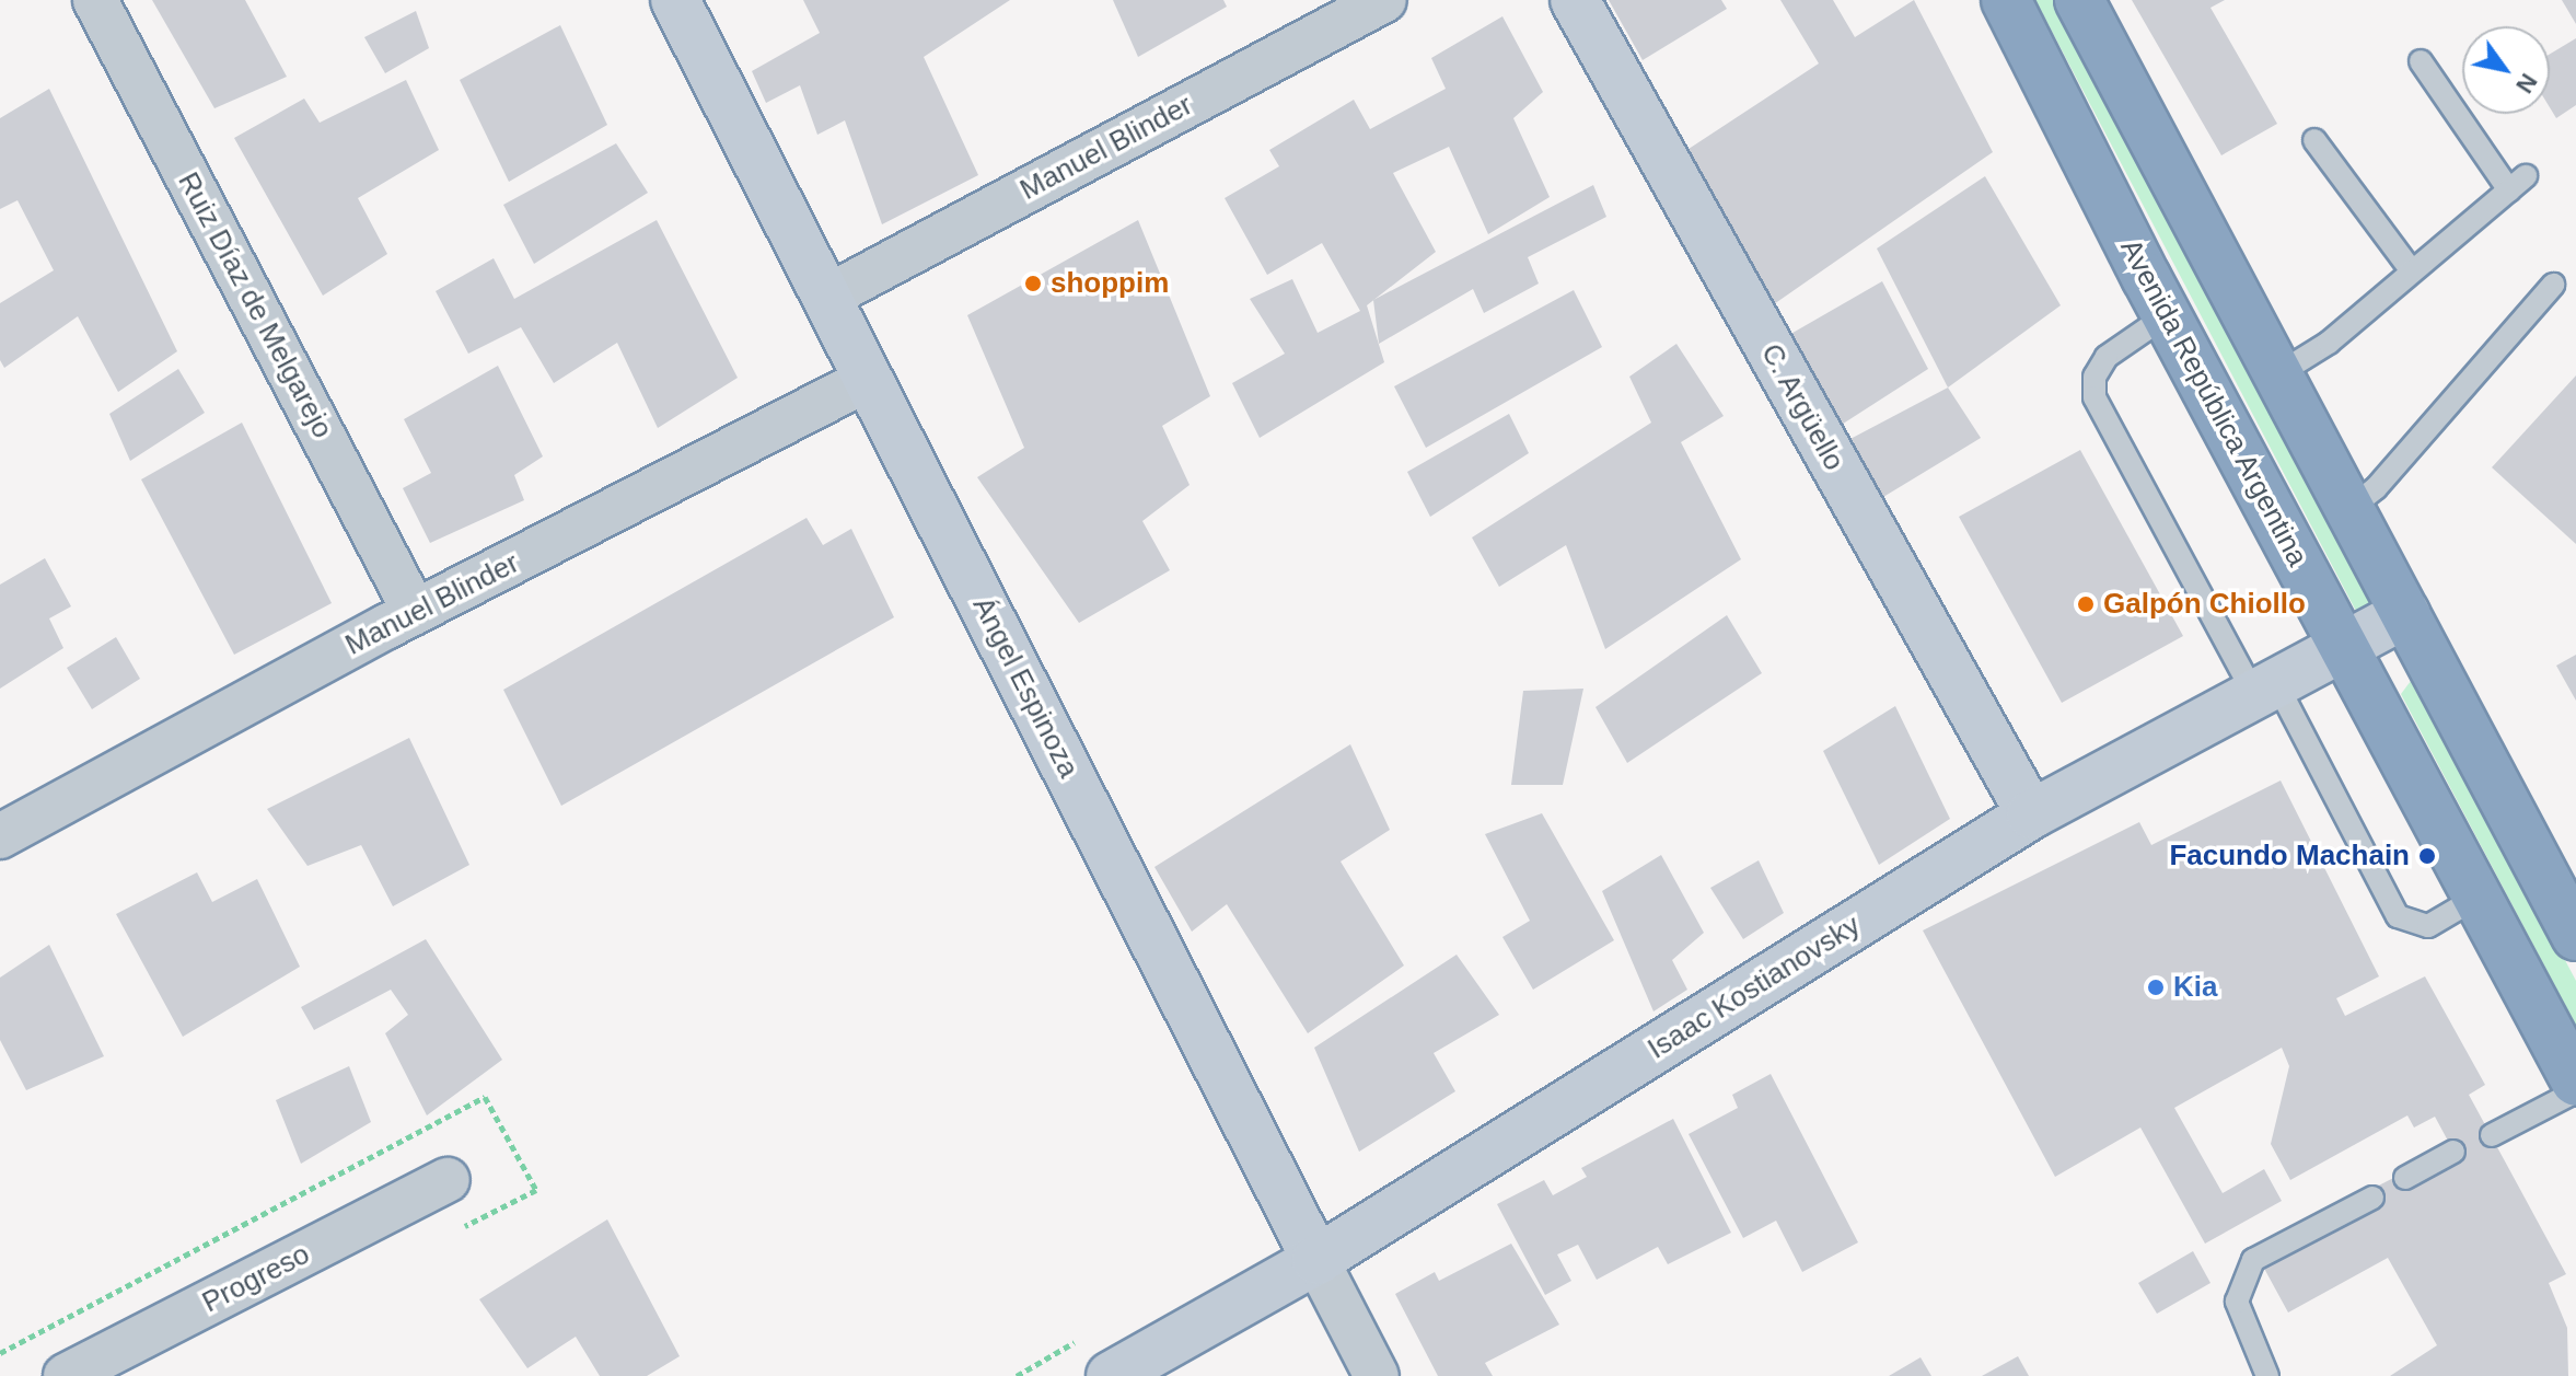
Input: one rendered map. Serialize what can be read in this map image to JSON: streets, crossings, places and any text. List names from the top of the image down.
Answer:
{
  "streets": {
    "highway": ["Avenida República Argentina"],
    "street": [
      "Manuel Blinder",
      "Ruiz Díaz de Melgarejo",
      "C. Argüello",
      "Ángel Espinoza",
      "Isaac Kostianovsky",
      "Progreso"
    ]
  },
  "crossings": [
    ["Manuel Blinder", "Ruiz Díaz de Melgarejo"],
    ["Manuel Blinder", "Ángel Espinoza"],
    ["Avenida República Argentina", "Isaac Kostianovsky"],
    ["C. Argüello", "Isaac Kostianovsky"],
    ["Ángel Espinoza", "Isaac Kostianovsky"]
  ],
  "places": [
    "shoppim",
    "Galpón Chiollo",
    "Facundo Machain",
    "Kia"
  ],
  "north": "bottom right"
}
